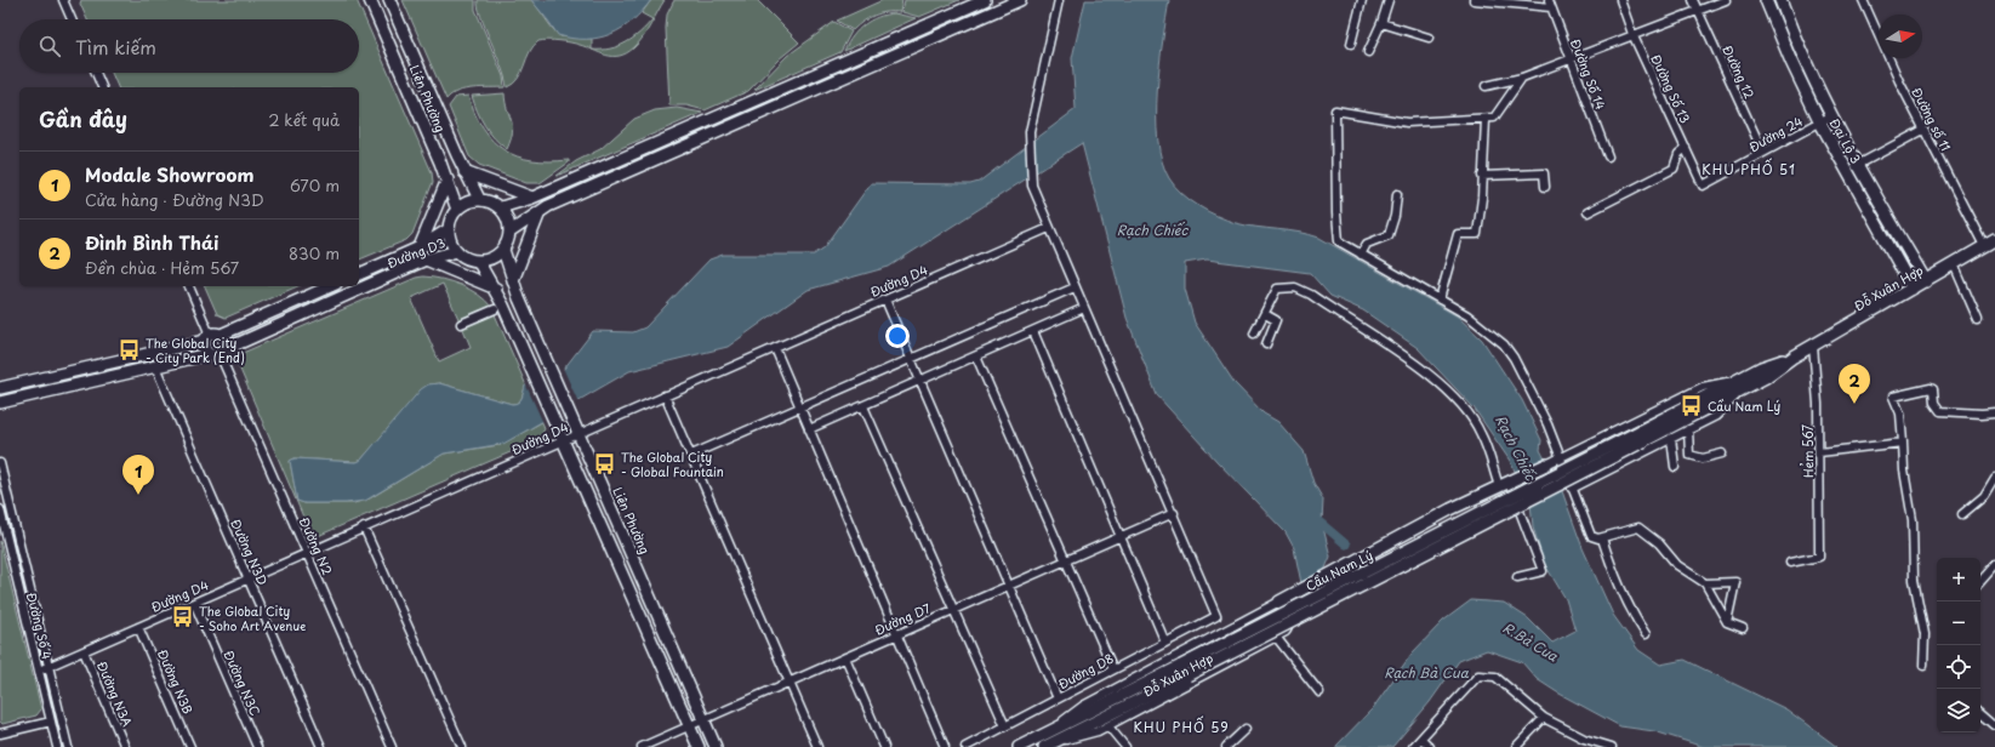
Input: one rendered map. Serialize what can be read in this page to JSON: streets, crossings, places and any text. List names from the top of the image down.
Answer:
{
  "streets": {
    "street": [
      "Đường 12",
      "Đường Số 14",
      "Đường Số 13",
      "Liên Phường",
      "Đường số 11",
      "Đường 24",
      "Đại Lộ 3",
      "Đường D3",
      "Đường D4",
      "Đỗ Xuân Hợp",
      "Hẻm 567",
      "Đường N2",
      "Đường N3D",
      "Cầu Nam Lý",
      "Đường D7",
      "Đường Số 4",
      "Đường D8",
      "Đường N3B",
      "Đường N3C",
      "Đường N3A"
    ]
  },
  "crossings": [
    ["Đường 12", "Đường 24"],
    ["Đường Số 13", "Đường 24"],
    ["Liên Phường", "Đường D3"],
    ["Liên Phường", "Đường D4"],
    ["Liên Phường", "Đường D7"],
    ["Đường số 11", "Đỗ Xuân Hợp"],
    ["Đường 24", "Đại Lộ 3"],
    ["Đại Lộ 3", "Đỗ Xuân Hợp"],
    ["Đường D3", "Đường N2"],
    ["Đường D3", "Đường N3D"],
    ["Đường D4", "Đường N2"],
    ["Đường D4", "Đường N3D"],
    ["Đường D4", "Đường Số 4"],
    ["Đường D4", "Đường N3B"],
    ["Đường D4", "Đường N3C"],
    ["Đường D4", "Đường N3A"],
    ["Đỗ Xuân Hợp", "Hẻm 567"],
    ["Đỗ Xuân Hợp", "Cầu Nam Lý"],
    ["Đường D7", "Đường D8"]
  ],
  "districts": ["KHU PHỐ 51", "KHU PHỐ 59"],
  "water": ["Rạch Chiếc", "R.Bà Cua", "Rạch Bà Cua"],
  "places": {
    "bus stop": [
      "The Global City - City Park (End)",
      "Cầu Nam Lý",
      "The Global City - Global Fountain",
      "The Global City - Soho Art Avenue"
    ]
  },
  "north": "right",
  "page": {
    "search": "Tìm kiếm",
    "heading": ["Gần đây", "2 kết quả"],
    "list": [
      {
        "mark": "1",
        "name": "Modale Showroom",
        "note": "Cửa hàng · Đường N3D",
        "value": "670 m"
      },
      {
        "mark": "2",
        "name": "Đình Bình Thái",
        "note": "Đền chùa · Hẻm 567",
        "value": "830 m"
      }
    ],
    "pins": ["2", "1"],
    "map_buttons": ["+", "−"]
  }
}
